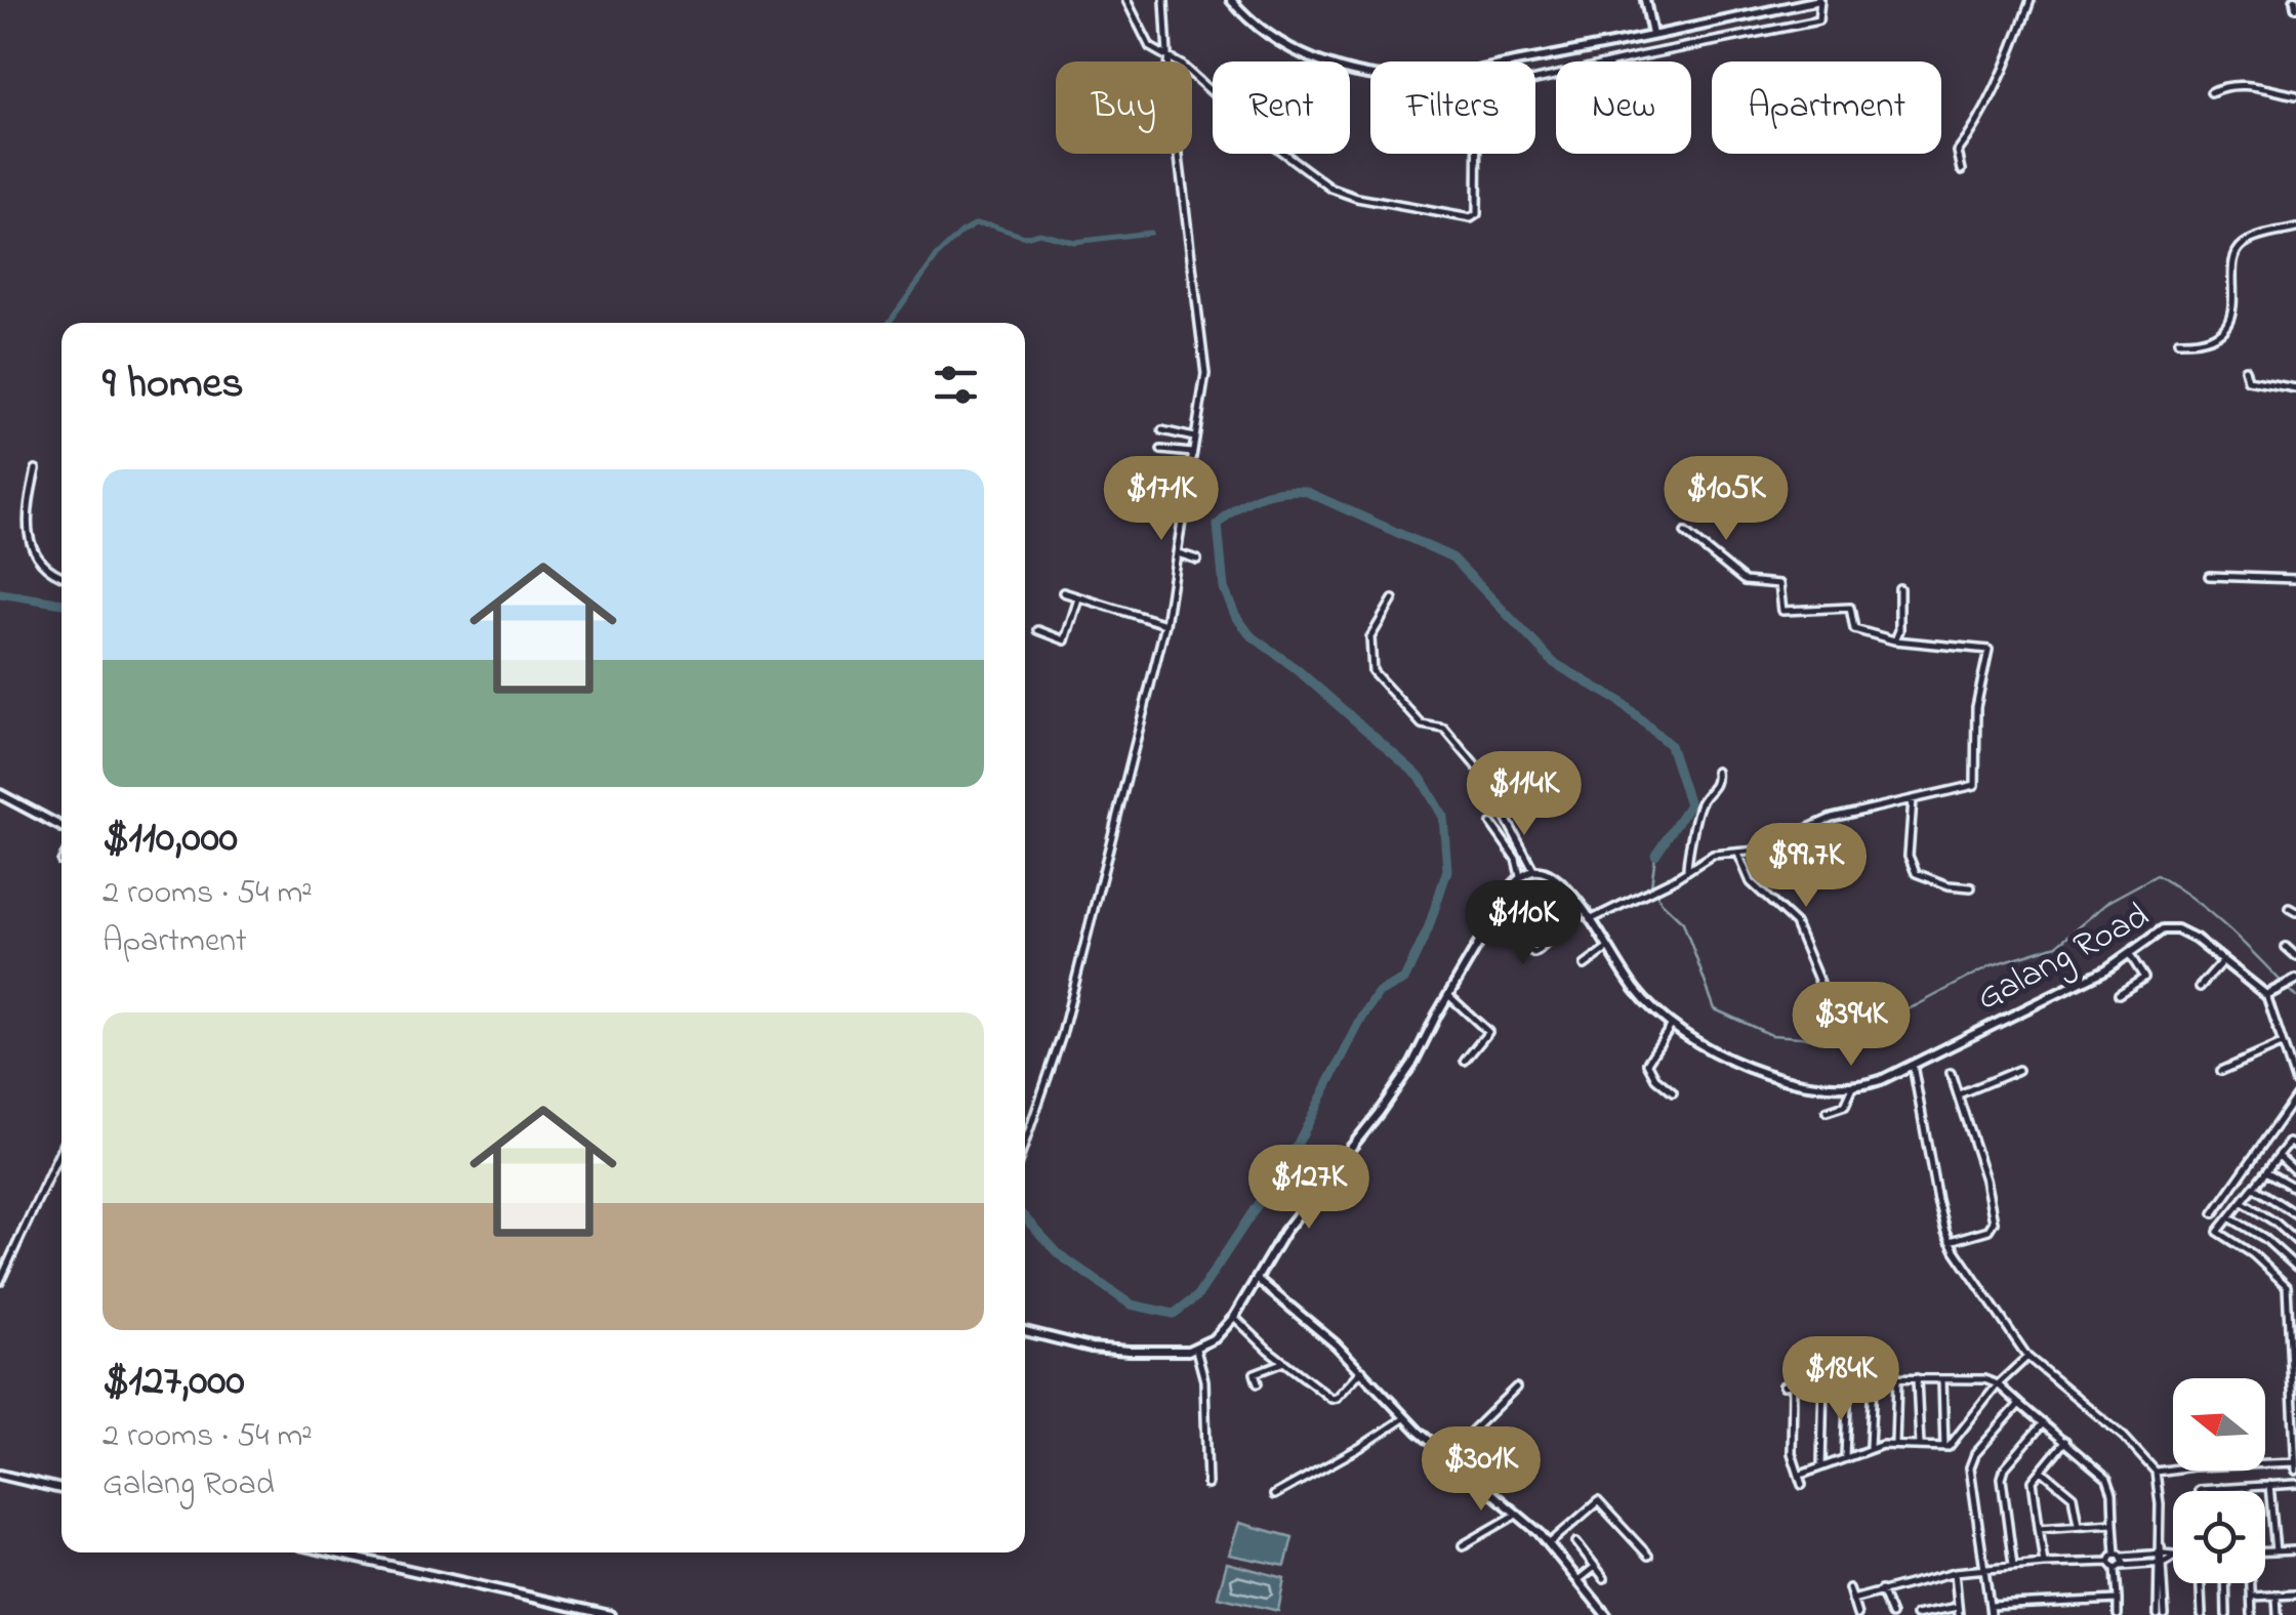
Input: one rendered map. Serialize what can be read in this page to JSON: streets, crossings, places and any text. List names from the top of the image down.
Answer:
{
  "streets": {
    "street": ["Galang Road"]
  },
  "north": "left",
  "page": {
    "chip": [
      "Buy",
      "Rent",
      "Filters",
      "New",
      "Apartment"
    ],
    "heading": "9 homes",
    "list": [
      {
        "name": "$110,000",
        "note": "2 rooms · 54 m² · Apartment"
      },
      {
        "name": "$127,000",
        "note": "2 rooms · 54 m² · Galang Road"
      }
    ],
    "price": [
      "$171K",
      "$105K",
      "$114K",
      "$99.7K",
      "$110K",
      "$394K",
      "$127K",
      "$184K",
      "$301K"
    ]
  }
}
